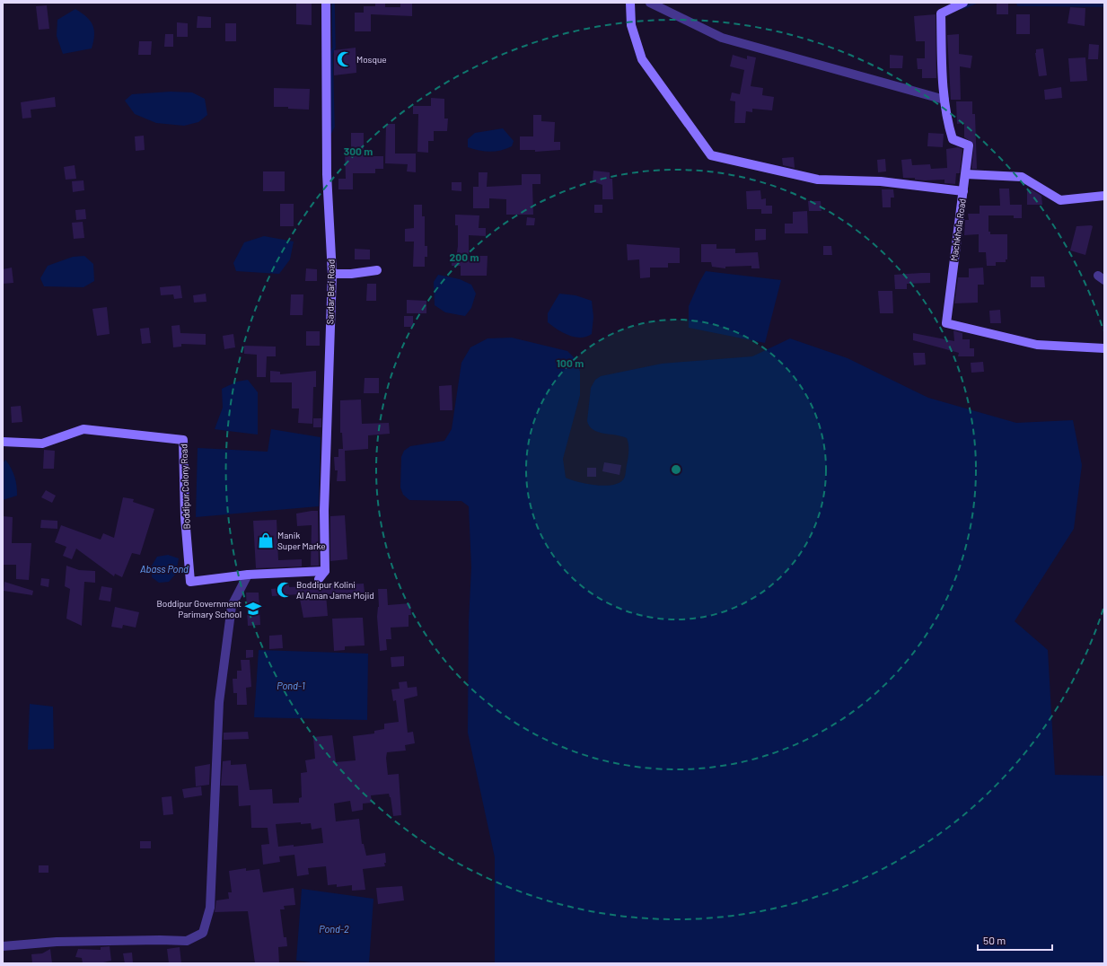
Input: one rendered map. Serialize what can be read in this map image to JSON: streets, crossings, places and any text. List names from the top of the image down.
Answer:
{
  "streets": {
    "main road": ["Machkhola Road", "Sardar Bari Road", "Boddipur Colony Road"]
  },
  "crossings": [
    ["Sardar Bari Road", "Boddipur Colony Road"]
  ],
  "water": ["Abass Pond", "Pond-1", "Pond-2"],
  "places": {
    "mosque": ["Mosque", "Boddipur Kolini Al Aman Jame Mojid"],
    "shop": ["Manik Super Marke"],
    "school or university": ["Boddipur Government Parimary School"]
  },
  "scale_bar": "50 m",
  "rings": ["300 m", "200 m", "100 m"]
}
